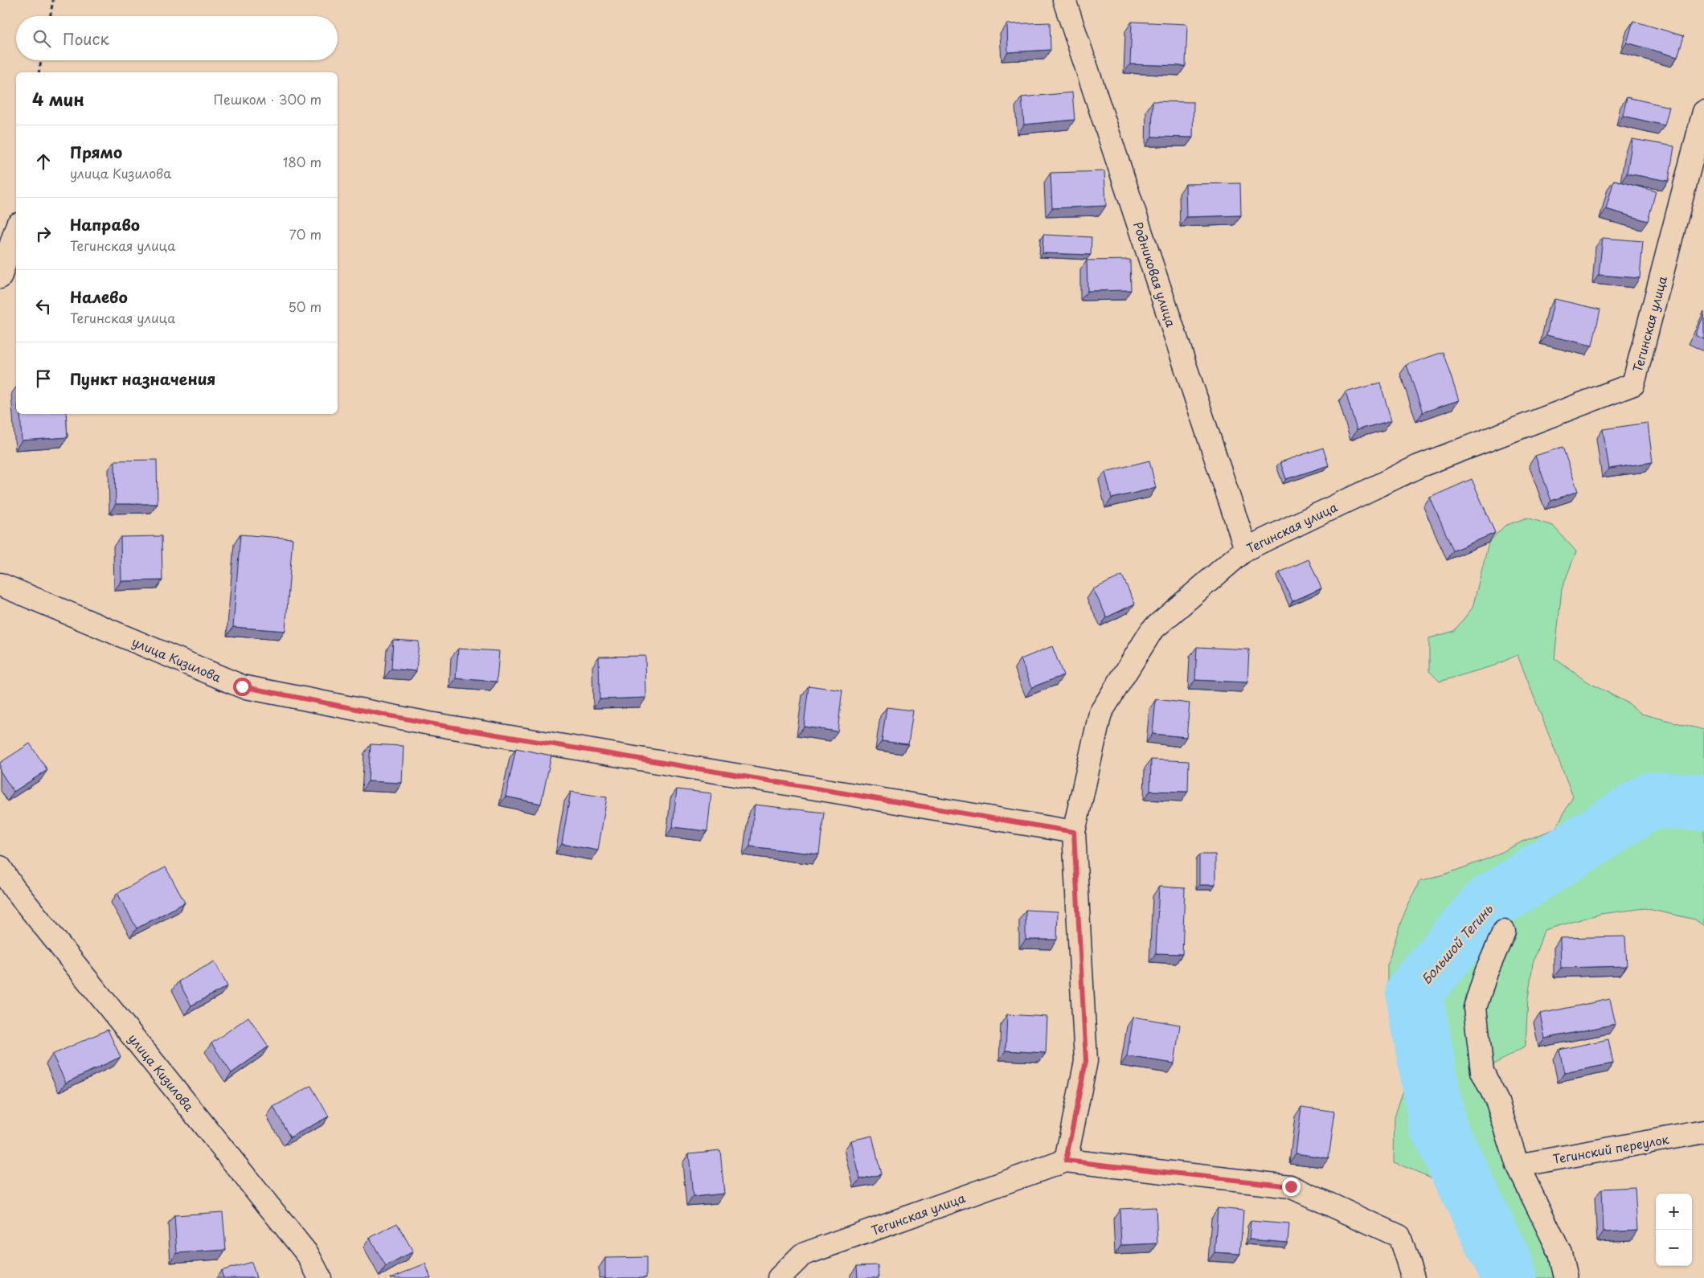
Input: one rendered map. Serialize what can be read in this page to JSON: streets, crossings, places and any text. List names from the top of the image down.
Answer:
{
  "streets": {
    "street": [
      "Родниковая улица",
      "Тегинская улица",
      "улица Кизилова",
      "Тегинский переулок"
    ]
  },
  "crossings": [
    ["Родниковая улица", "Тегинская улица"],
    ["Тегинская улица", "улица Кизилова"]
  ],
  "water": ["Большой Тегинь"],
  "page": {
    "search": "Поиск",
    "heading": ["4 мин", "Пешком · 300 m"],
    "list": [
      ["Прямо", "улица Кизилова", "180 m"],
      ["Направо", "Тегинская улица", "70 m"],
      ["Налево", "Тегинская улица", "50 m"],
      "Пункт назначения"
    ],
    "map_buttons": ["+", "−"]
  }
}
